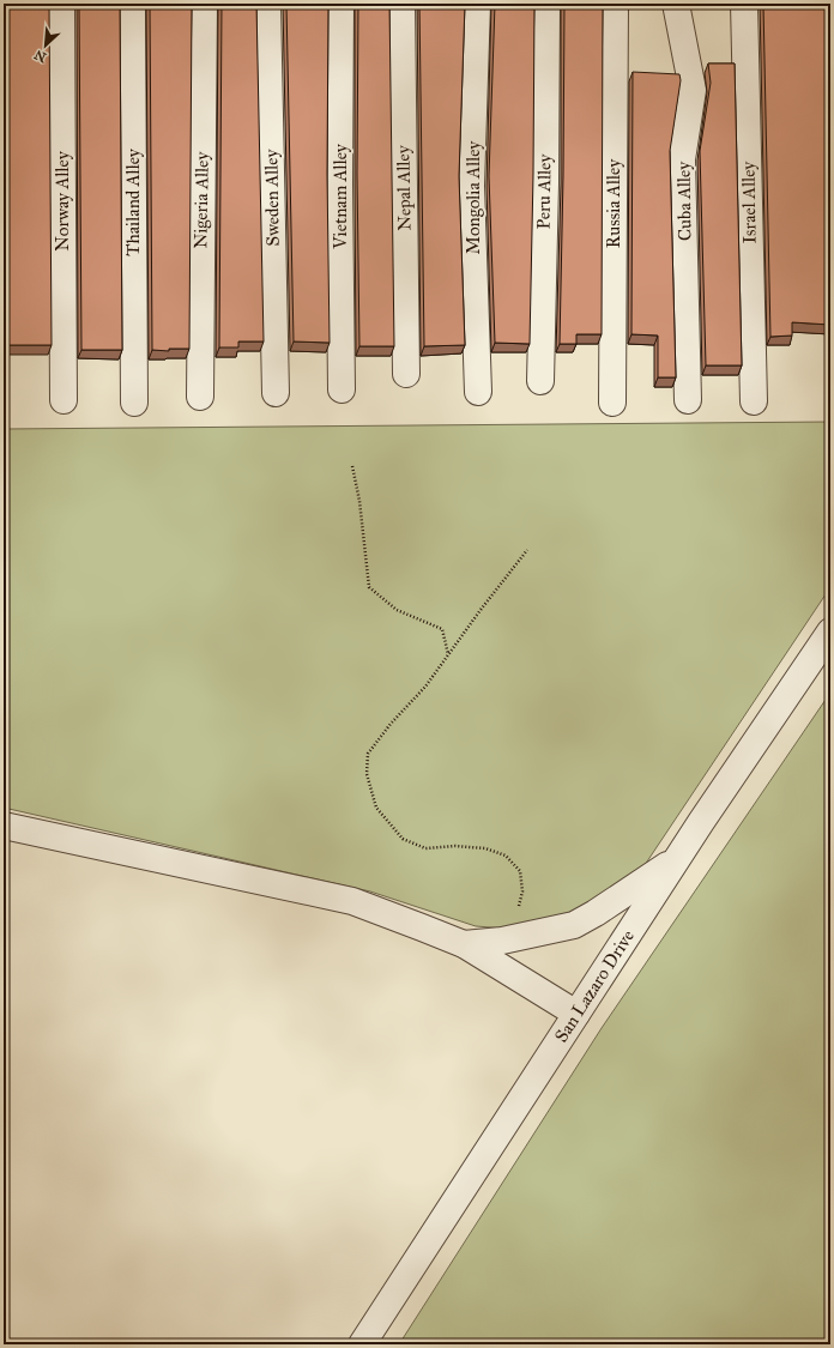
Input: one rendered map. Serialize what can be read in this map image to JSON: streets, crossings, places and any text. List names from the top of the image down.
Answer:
{
  "streets": {
    "street": [
      "Nepal Alley",
      "Peru Alley",
      "Vietnam Alley",
      "Sweden Alley",
      "Mongolia Alley",
      "Nigeria Alley",
      "Norway Alley",
      "Cuba Alley",
      "Thailand Alley",
      "Israel Alley",
      "Russia Alley",
      "San Lazaro Drive"
    ]
  },
  "north": "bottom left"
}
